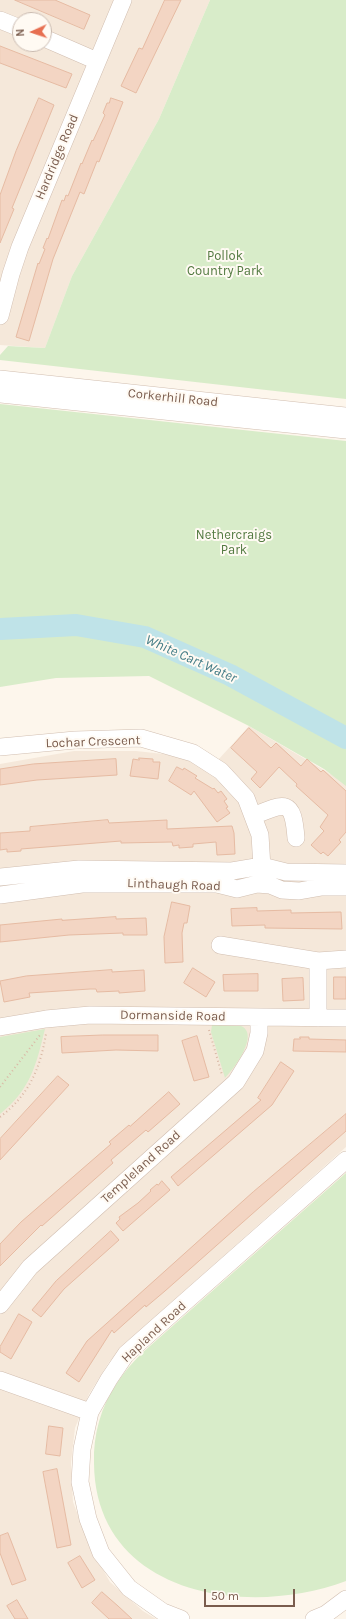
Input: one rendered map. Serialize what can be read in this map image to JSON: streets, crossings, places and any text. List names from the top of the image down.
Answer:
{
  "streets": {
    "street": [
      "Hardridge Road",
      "Corkerhill Road",
      "Lochar Crescent",
      "Linthaugh Road",
      "Dormanside Road",
      "Templeland Road",
      "Hapland Road"
    ]
  },
  "crossings": [
    ["Lochar Crescent", "Linthaugh Road"],
    ["Dormanside Road", "Templeland Road"]
  ],
  "water": ["White Cart Water"],
  "parks": ["Pollok Country Park", "Nethercraigs Park"],
  "scale_bar": "50 m",
  "north": "left"
}
